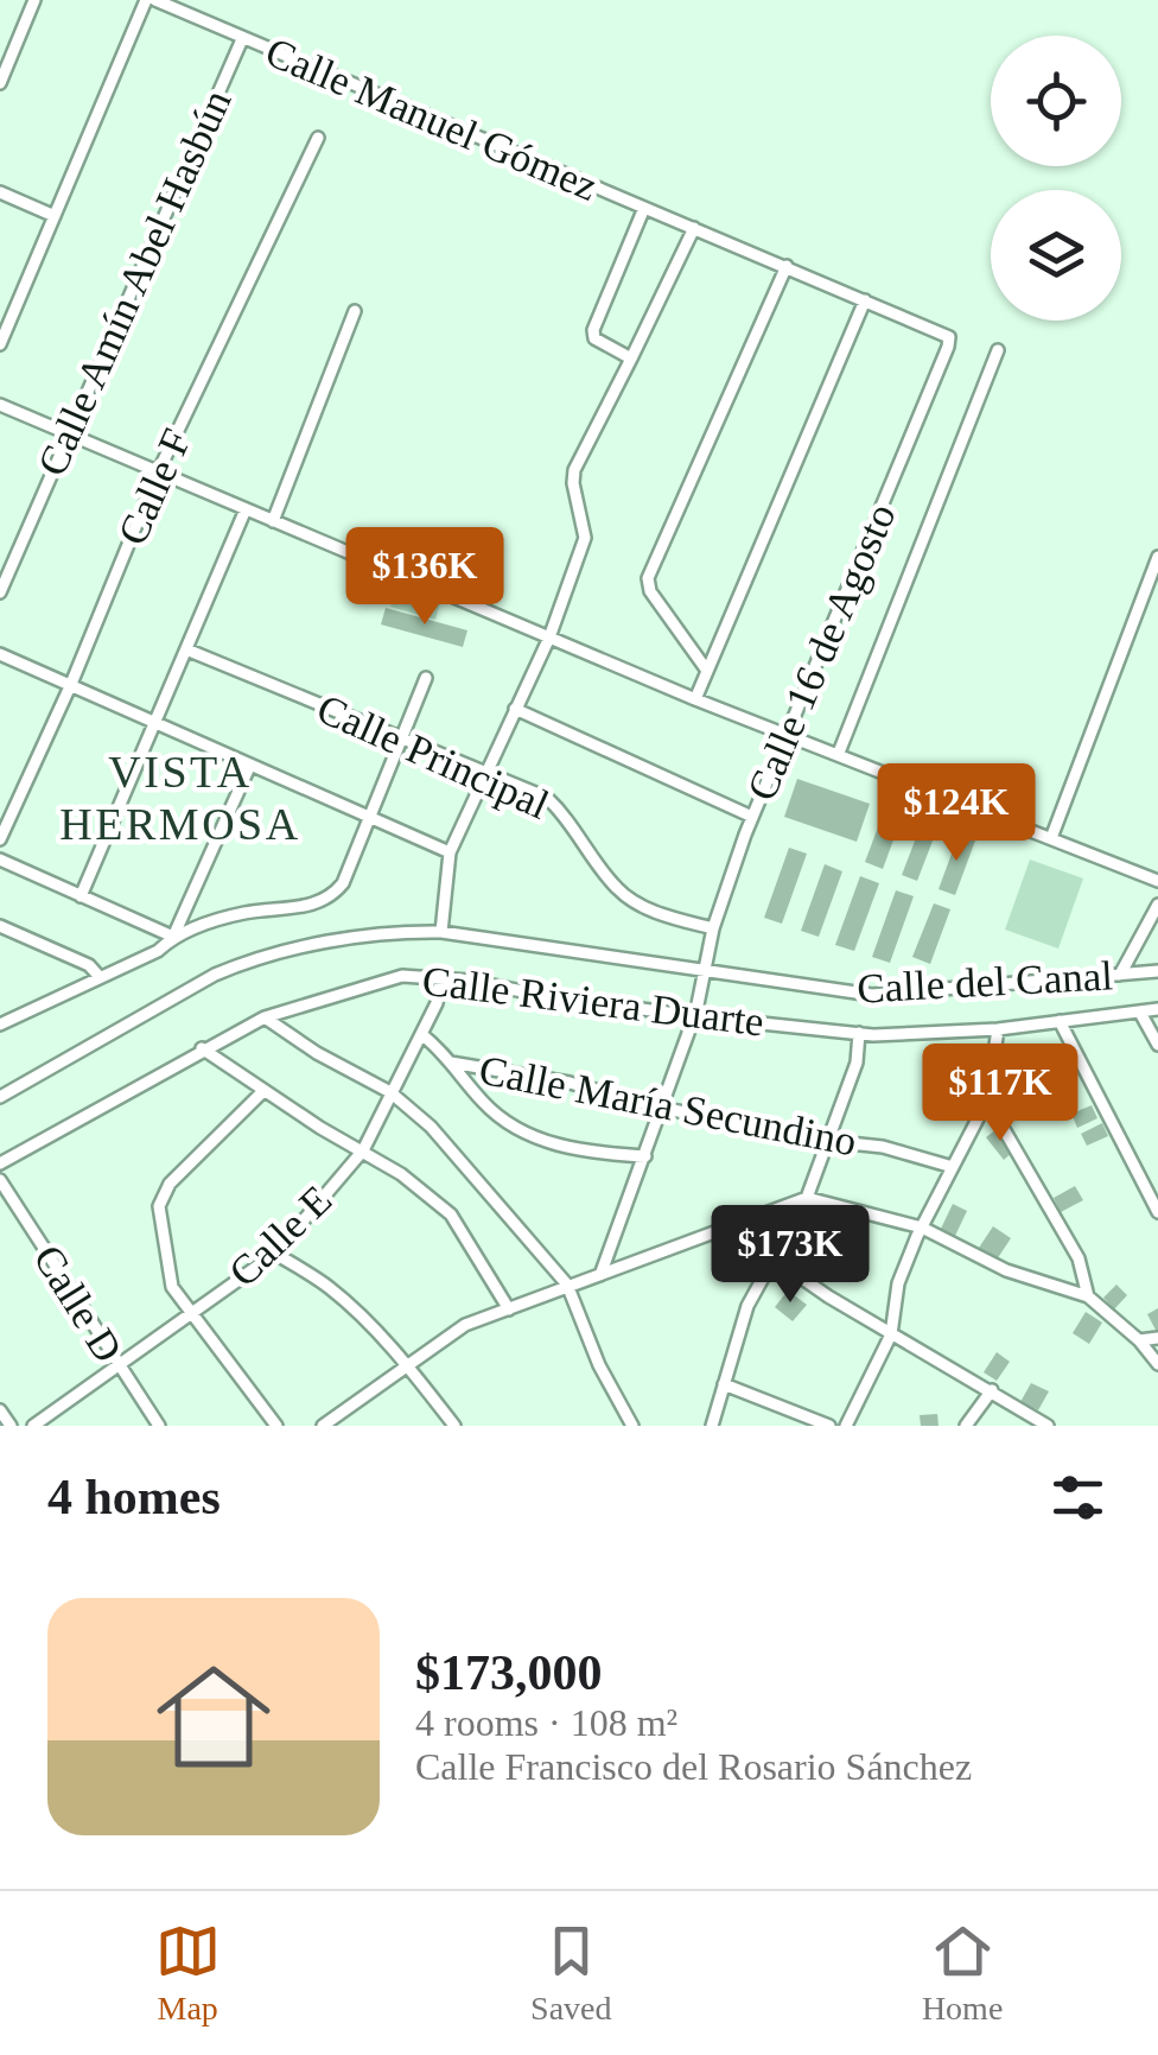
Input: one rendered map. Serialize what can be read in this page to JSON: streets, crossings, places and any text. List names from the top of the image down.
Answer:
{
  "streets": {
    "street": [
      "Calle Manuel Gómez",
      "Calle Amín Abel Hasbún",
      "Calle F",
      "Calle 16 de Agosto",
      "Calle Principal",
      "Calle del Canal",
      "Calle Riviera Duarte",
      "Calle María Secundino",
      "Calle E",
      "Calle D"
    ]
  },
  "crossings": [
    ["Calle Manuel Gómez", "Calle Amín Abel Hasbún"],
    ["Calle Manuel Gómez", "Calle 16 de Agosto"],
    ["Calle 16 de Agosto", "Calle Principal"],
    ["Calle 16 de Agosto", "Calle del Canal"],
    ["Calle 16 de Agosto", "Calle Riviera Duarte"],
    ["Calle 16 de Agosto", "Calle María Secundino"],
    ["Calle Riviera Duarte", "Calle E"],
    ["Calle E", "Calle D"]
  ],
  "districts": ["VISTA HERMOSA"],
  "page": {
    "price": [
      "$136K",
      "$124K",
      "$117K",
      "$173K"
    ],
    "heading": "4 homes",
    "list": [
      {
        "name": "$173,000",
        "note": "4 rooms · 108 m² · Calle Francisco del Rosario Sánchez"
      }
    ],
    "tabs": ["Map", "Saved", "Home"]
  }
}
